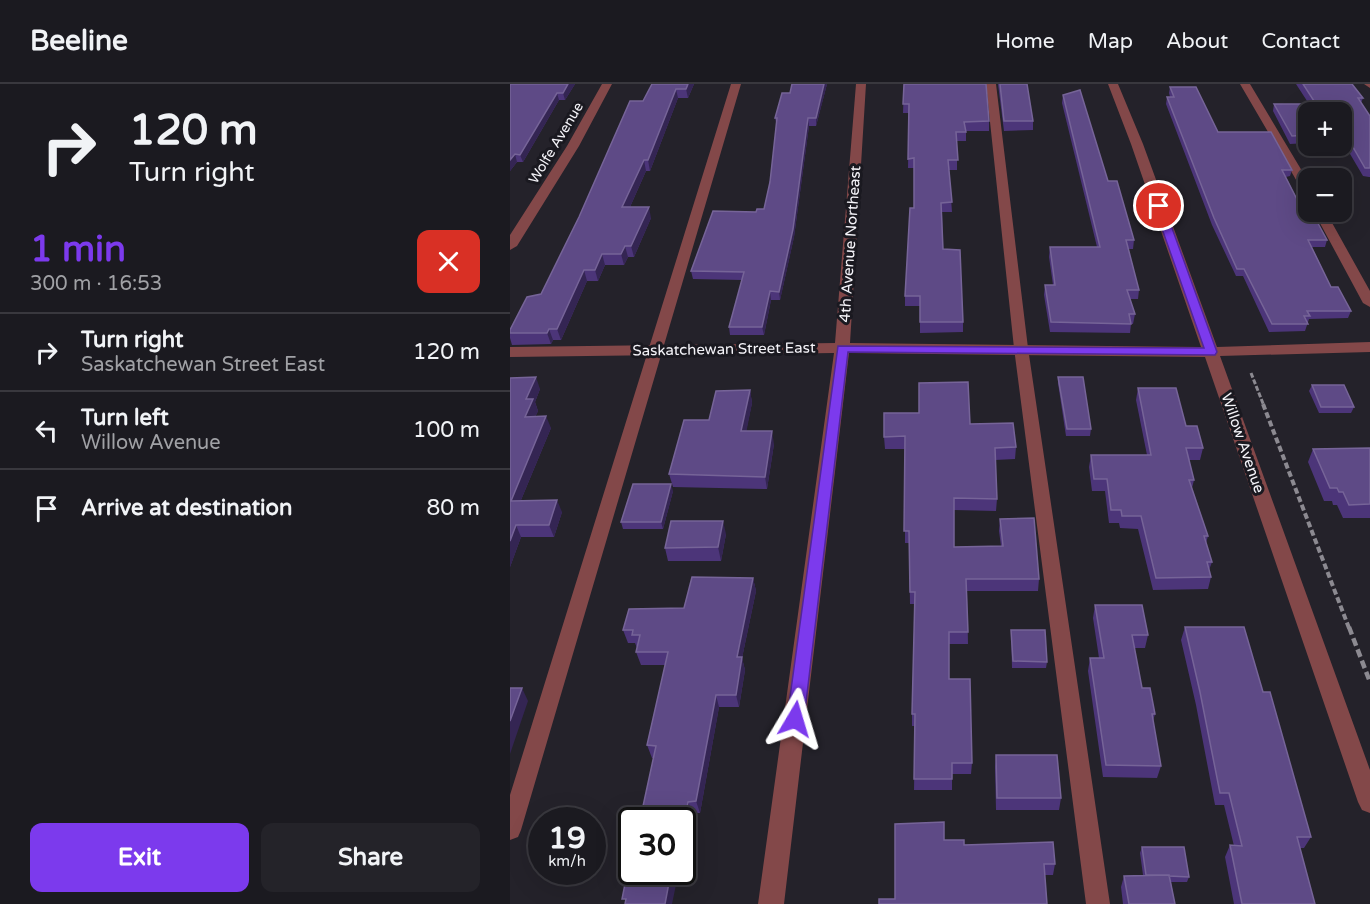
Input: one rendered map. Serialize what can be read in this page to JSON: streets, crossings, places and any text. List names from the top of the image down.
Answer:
{
  "streets": {
    "street": [
      "Wolfe Avenue",
      "4th Avenue Northeast",
      "Saskatchewan Street East",
      "Willow Avenue"
    ]
  },
  "crossings": [
    ["4th Avenue Northeast", "Saskatchewan Street East"],
    ["Saskatchewan Street East", "Willow Avenue"]
  ],
  "page": {
    "header": "Beeline",
    "nav": [
      "Home",
      "Map",
      "About",
      "Contact"
    ],
    "turn": ["120 m", "Turn right"],
    "map_buttons": ["+", "−"],
    "heading": ["1 min", "300 m · 16:53"],
    "list": [
      {
        "name": "Turn right",
        "note": "Saskatchewan Street East",
        "value": "120 m"
      },
      {
        "name": "Turn left",
        "note": "Willow Avenue",
        "value": "100 m"
      },
      {
        "name": "Arrive at destination",
        "value": "80 m"
      }
    ],
    "speed": "19 km/h",
    "limit": "30",
    "buttons": ["Exit", "Share"]
  }
}
